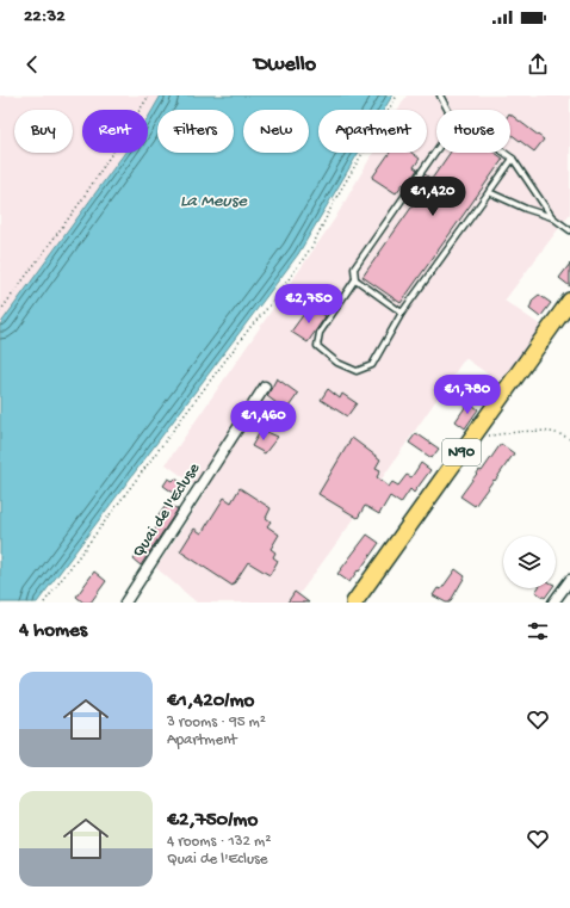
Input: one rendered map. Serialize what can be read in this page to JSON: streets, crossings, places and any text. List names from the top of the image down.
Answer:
{
  "streets": {
    "main road": ["N90"],
    "street": ["Quai de l'Ecluse"]
  },
  "water": ["La Meuse"],
  "page": {
    "status": "22:32",
    "header": "Dwello",
    "chip": [
      "Buy",
      "Rent",
      "Filters",
      "New",
      "Apartment",
      "House"
    ],
    "price": [
      "€1,420",
      "€2,750",
      "€1,780",
      "€1,460"
    ],
    "heading": "4 homes",
    "list": [
      {
        "name": "€1,420/mo",
        "note": "3 rooms · 95 m² · Apartment"
      },
      {
        "name": "€2,750/mo",
        "note": "4 rooms · 132 m² · Quai de l'Ecluse"
      }
    ]
  }
}
